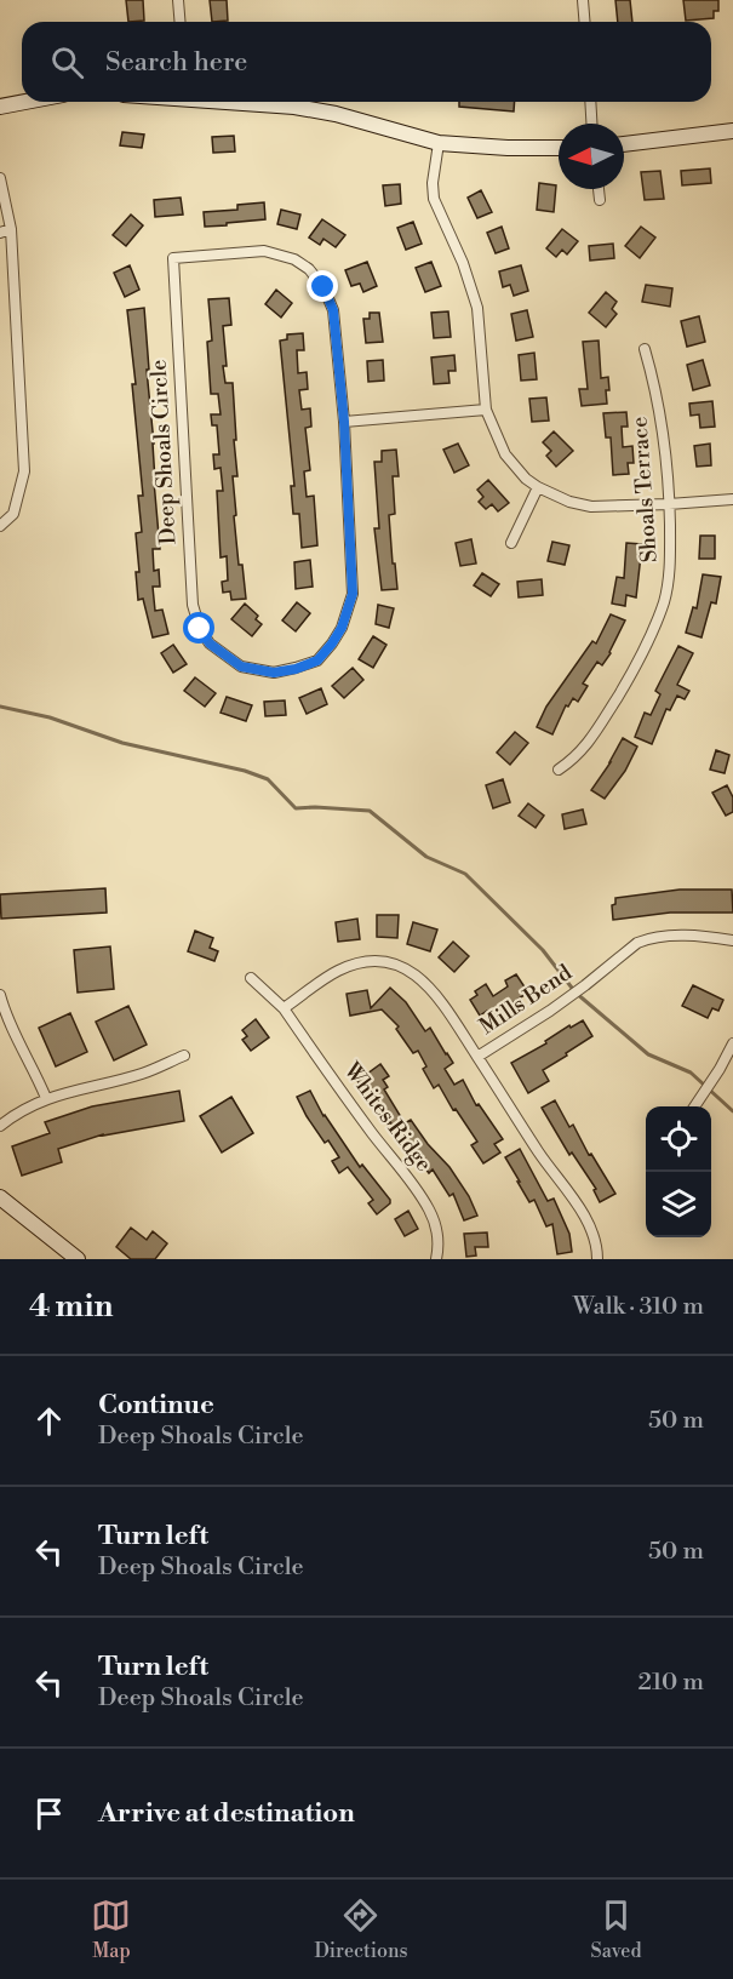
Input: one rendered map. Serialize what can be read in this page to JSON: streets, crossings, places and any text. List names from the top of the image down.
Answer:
{
  "streets": {
    "street": [
      "Deep Shoals Circle",
      "Shoals Terrace",
      "Mills Bend",
      "Whites Ridge"
    ]
  },
  "north": "left",
  "page": {
    "search": "Search here",
    "heading": ["4 min", "Walk · 310 m"],
    "list": [
      ["Continue", "Deep Shoals Circle", "50 m"],
      ["Turn left", "Deep Shoals Circle", "50 m"],
      ["Turn left", "Deep Shoals Circle", "210 m"],
      "Arrive at destination"
    ],
    "nav": ["Map", "Directions", "Saved"]
  }
}
